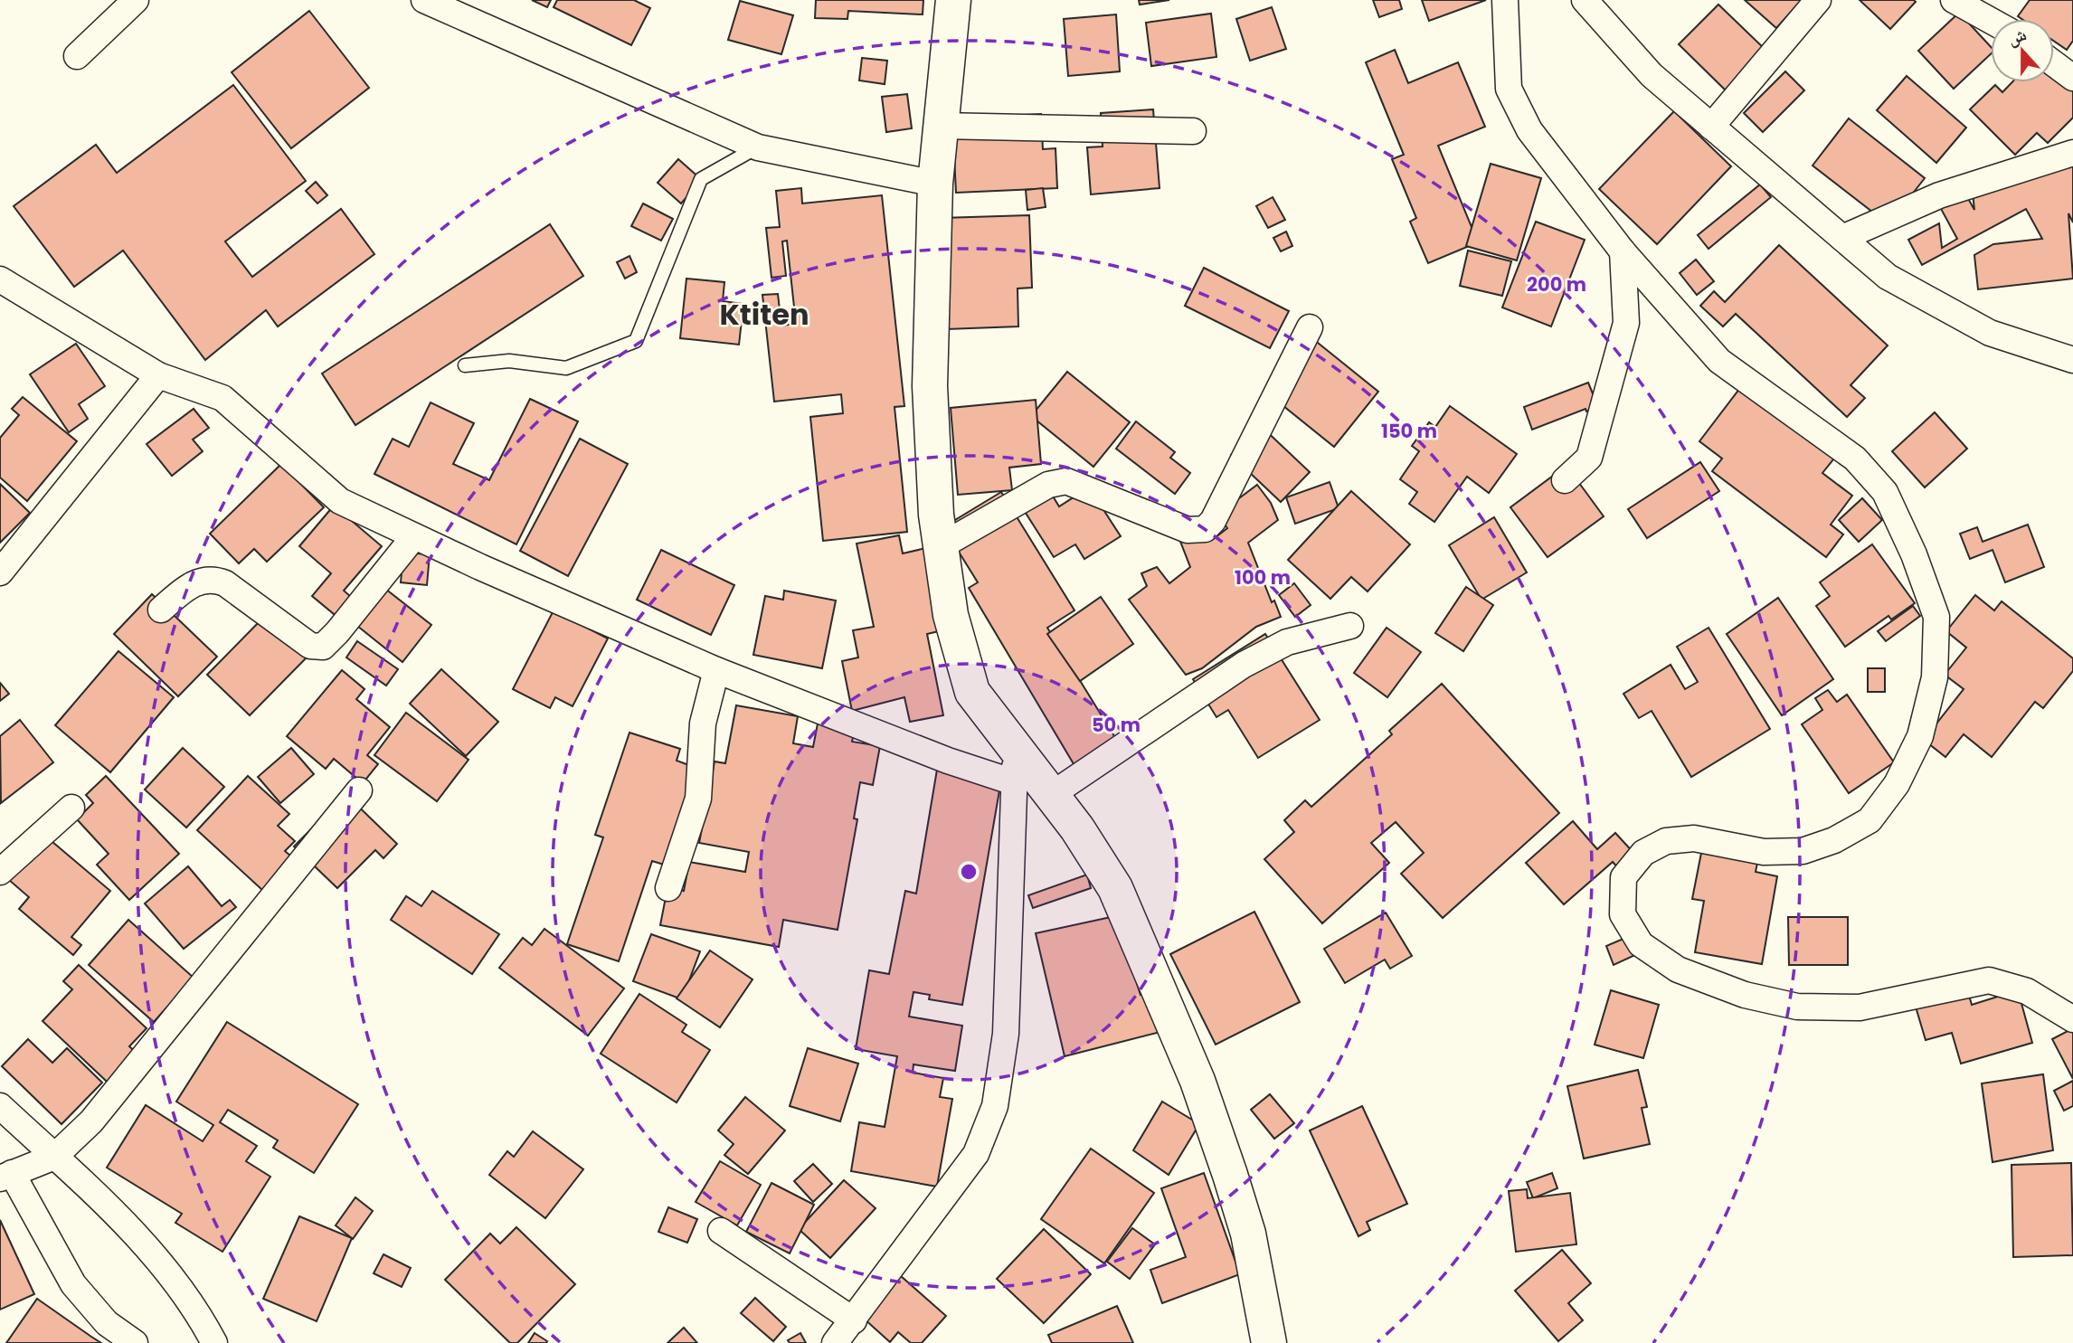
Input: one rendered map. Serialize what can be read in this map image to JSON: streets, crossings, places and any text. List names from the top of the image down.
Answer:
{
  "districts": ["Ktiten"],
  "north": "top",
  "rings": [
    "200 m",
    "150 m",
    "100 m",
    "50 m"
  ]
}
